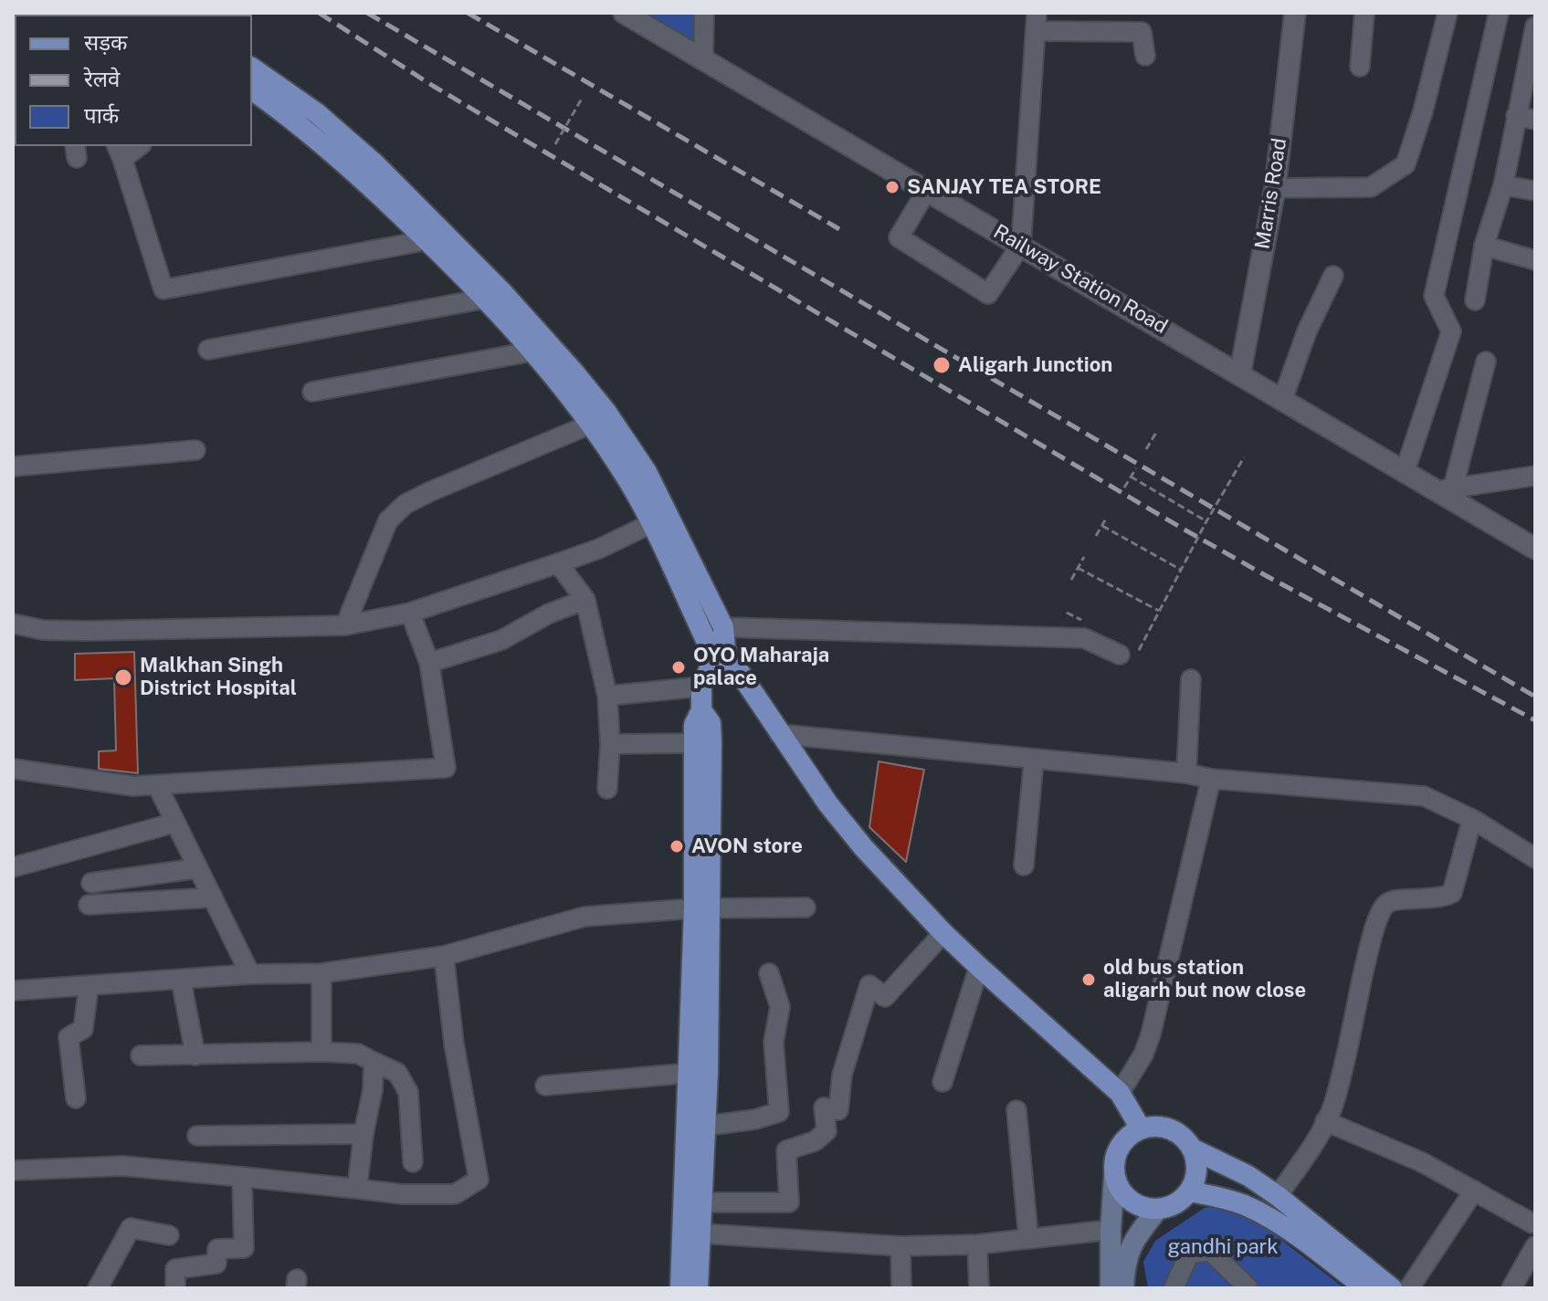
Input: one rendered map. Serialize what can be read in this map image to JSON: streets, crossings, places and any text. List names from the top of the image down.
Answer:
{
  "streets": {
    "street": ["Marris Road", "Railway Station Road"]
  },
  "crossings": [
    ["Marris Road", "Railway Station Road"]
  ],
  "parks": ["gandhi park"],
  "places": [
    "SANJAY TEA STORE",
    "Aligarh Junction",
    "OYO Maharaja palace",
    "Malkhan Singh District Hospital",
    "AVON store",
    "old bus station aligarh but now close"
  ],
  "legend": ["सड़क", "रेलवे", "पार्क"]
}
